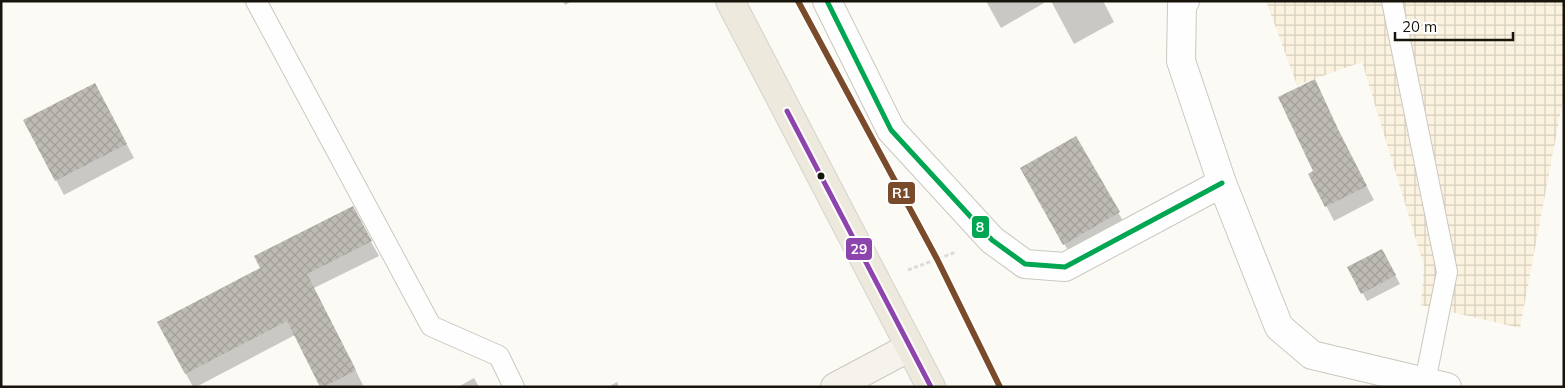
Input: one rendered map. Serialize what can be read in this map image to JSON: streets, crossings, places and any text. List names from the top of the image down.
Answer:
{
  "lines": ["transit line R1", "transit line 8", "transit line 29"],
  "scale_bar": "20 m"
}
